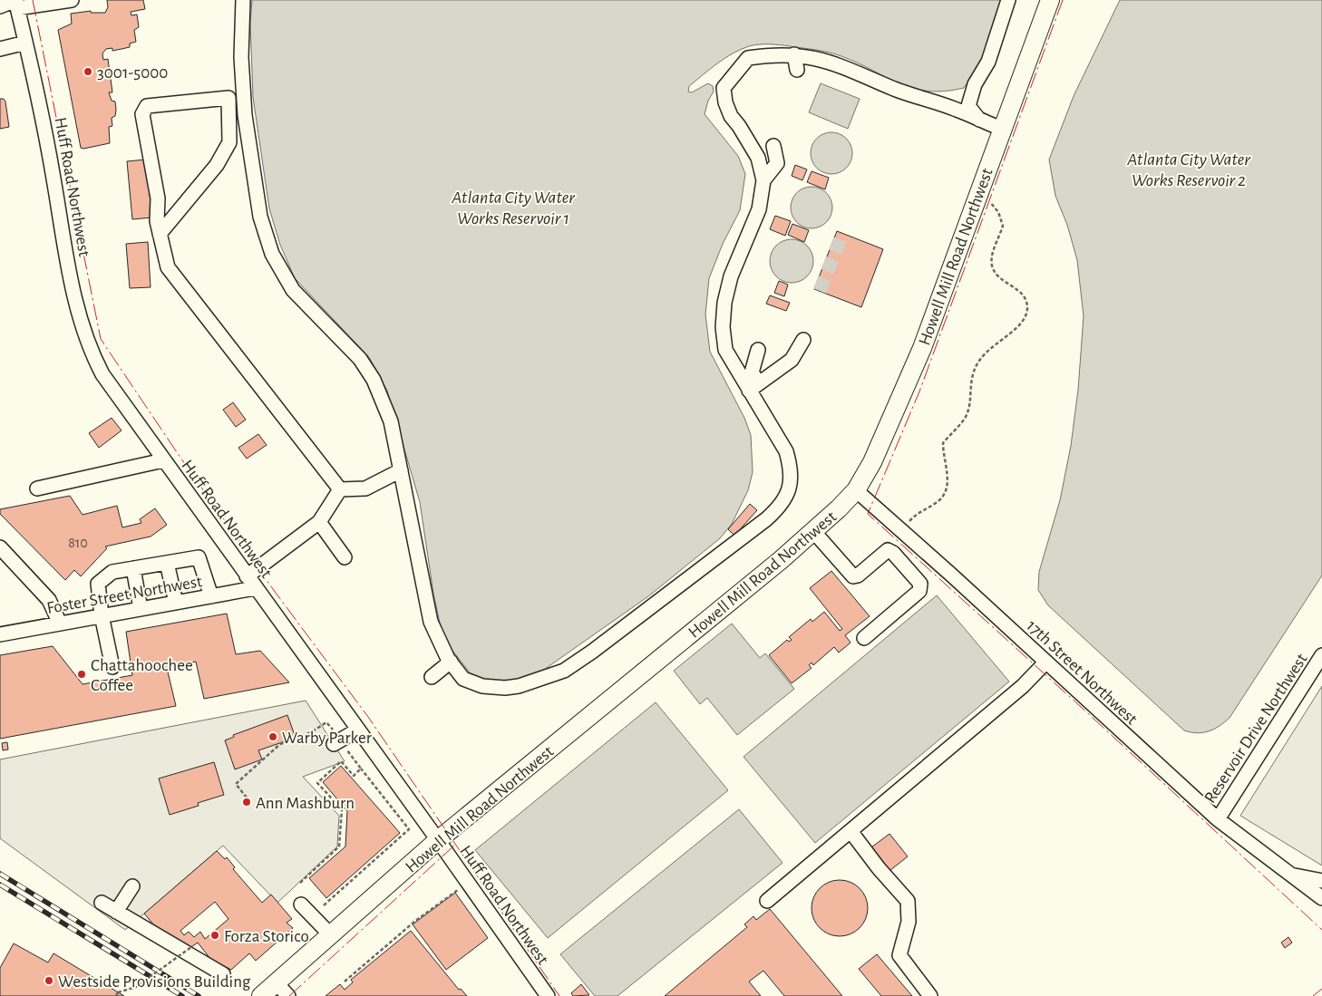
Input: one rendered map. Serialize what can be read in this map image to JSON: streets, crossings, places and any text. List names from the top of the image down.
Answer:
{
  "streets": {
    "main road": ["Howell Mill Road Northwest"],
    "street": [
      "Huff Road Northwest",
      "Foster Street Northwest",
      "17th Street Northwest",
      "Reservoir Drive Northwest"
    ]
  },
  "crossings": [
    ["Huff Road Northwest", "Howell Mill Road Northwest"],
    ["Huff Road Northwest", "Foster Street Northwest"],
    ["Howell Mill Road Northwest", "17th Street Northwest"],
    ["17th Street Northwest", "Reservoir Drive Northwest"]
  ],
  "water": ["Atlanta City Water Works Reservoir 2", "Atlanta City Water Works Reservoir 1"],
  "places": [
    "3001-5000",
    "Chattahoochee Coffee",
    "Warby Parker",
    "Ann Mashburn",
    "Forza Storico",
    "Westside Provisions Building"
  ],
  "house_numbers": ["810"]
}
